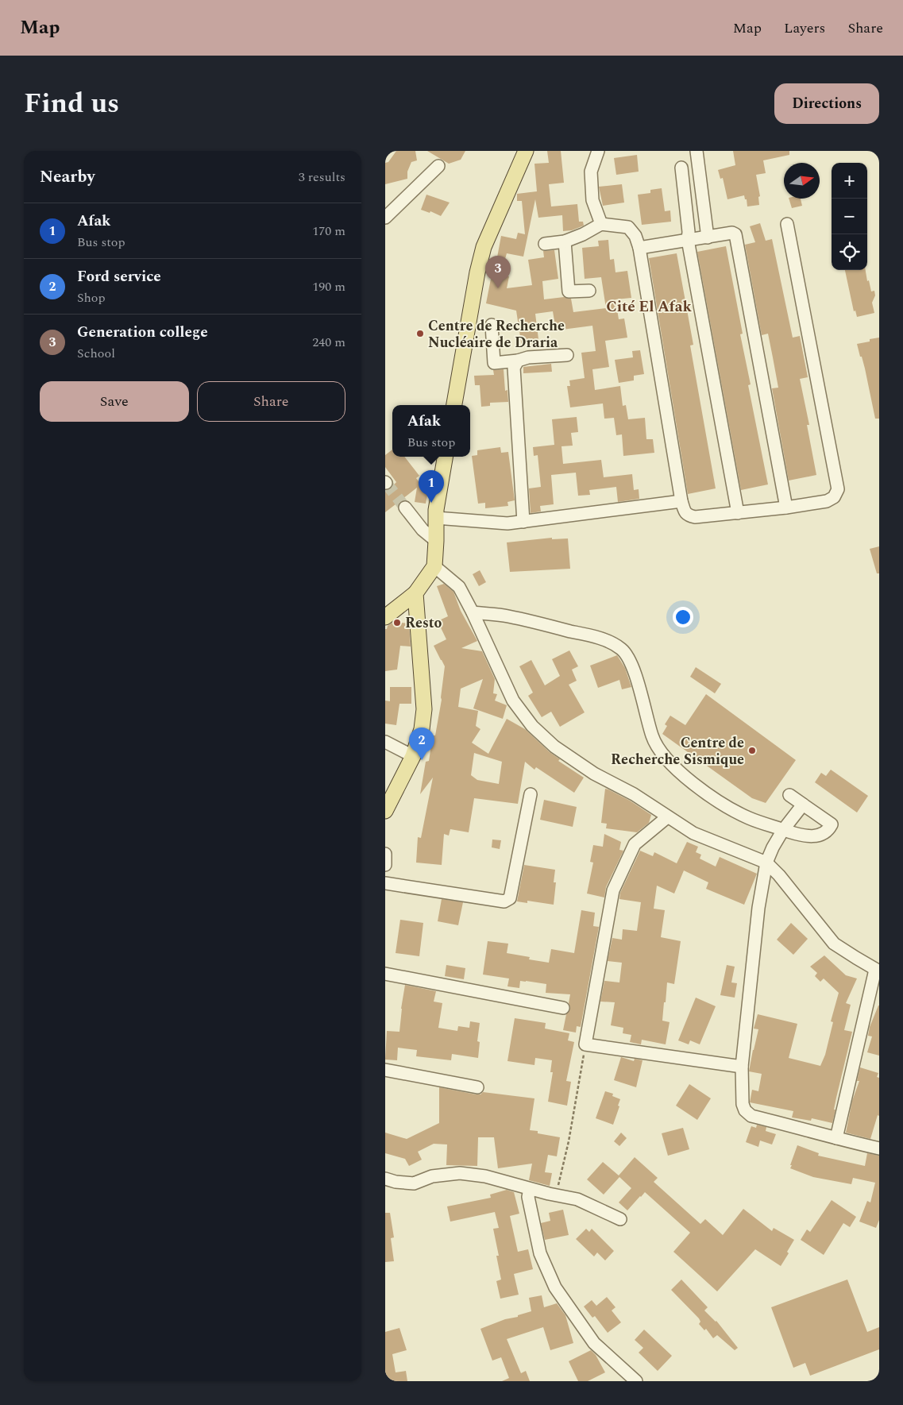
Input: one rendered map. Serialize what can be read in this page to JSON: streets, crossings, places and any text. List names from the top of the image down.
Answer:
{
  "districts": ["Cité El Afak"],
  "places": ["Centre de Recherche Nucléaire de Draria", "Resto", "Centre de Recherche Sismique"],
  "north": "right",
  "page": {
    "header": "Map",
    "nav": ["Map", "Layers", "Share"],
    "title": "Find us",
    "buttons": [
      "Directions",
      ["Save", "Share"]
    ],
    "heading": ["Nearby", "3 results"],
    "map_buttons": ["+", "−"],
    "list": [
      {
        "mark": "1",
        "name": "Afak",
        "note": "Bus stop",
        "value": "170 m"
      },
      {
        "mark": "2",
        "name": "Ford service",
        "note": "Shop",
        "value": "190 m"
      },
      {
        "mark": "3",
        "name": "Generation college",
        "note": "School",
        "value": "240 m"
      }
    ],
    "pins": ["3", "1", "2"],
    "popup": ["Afak", "Bus stop"]
  }
}
